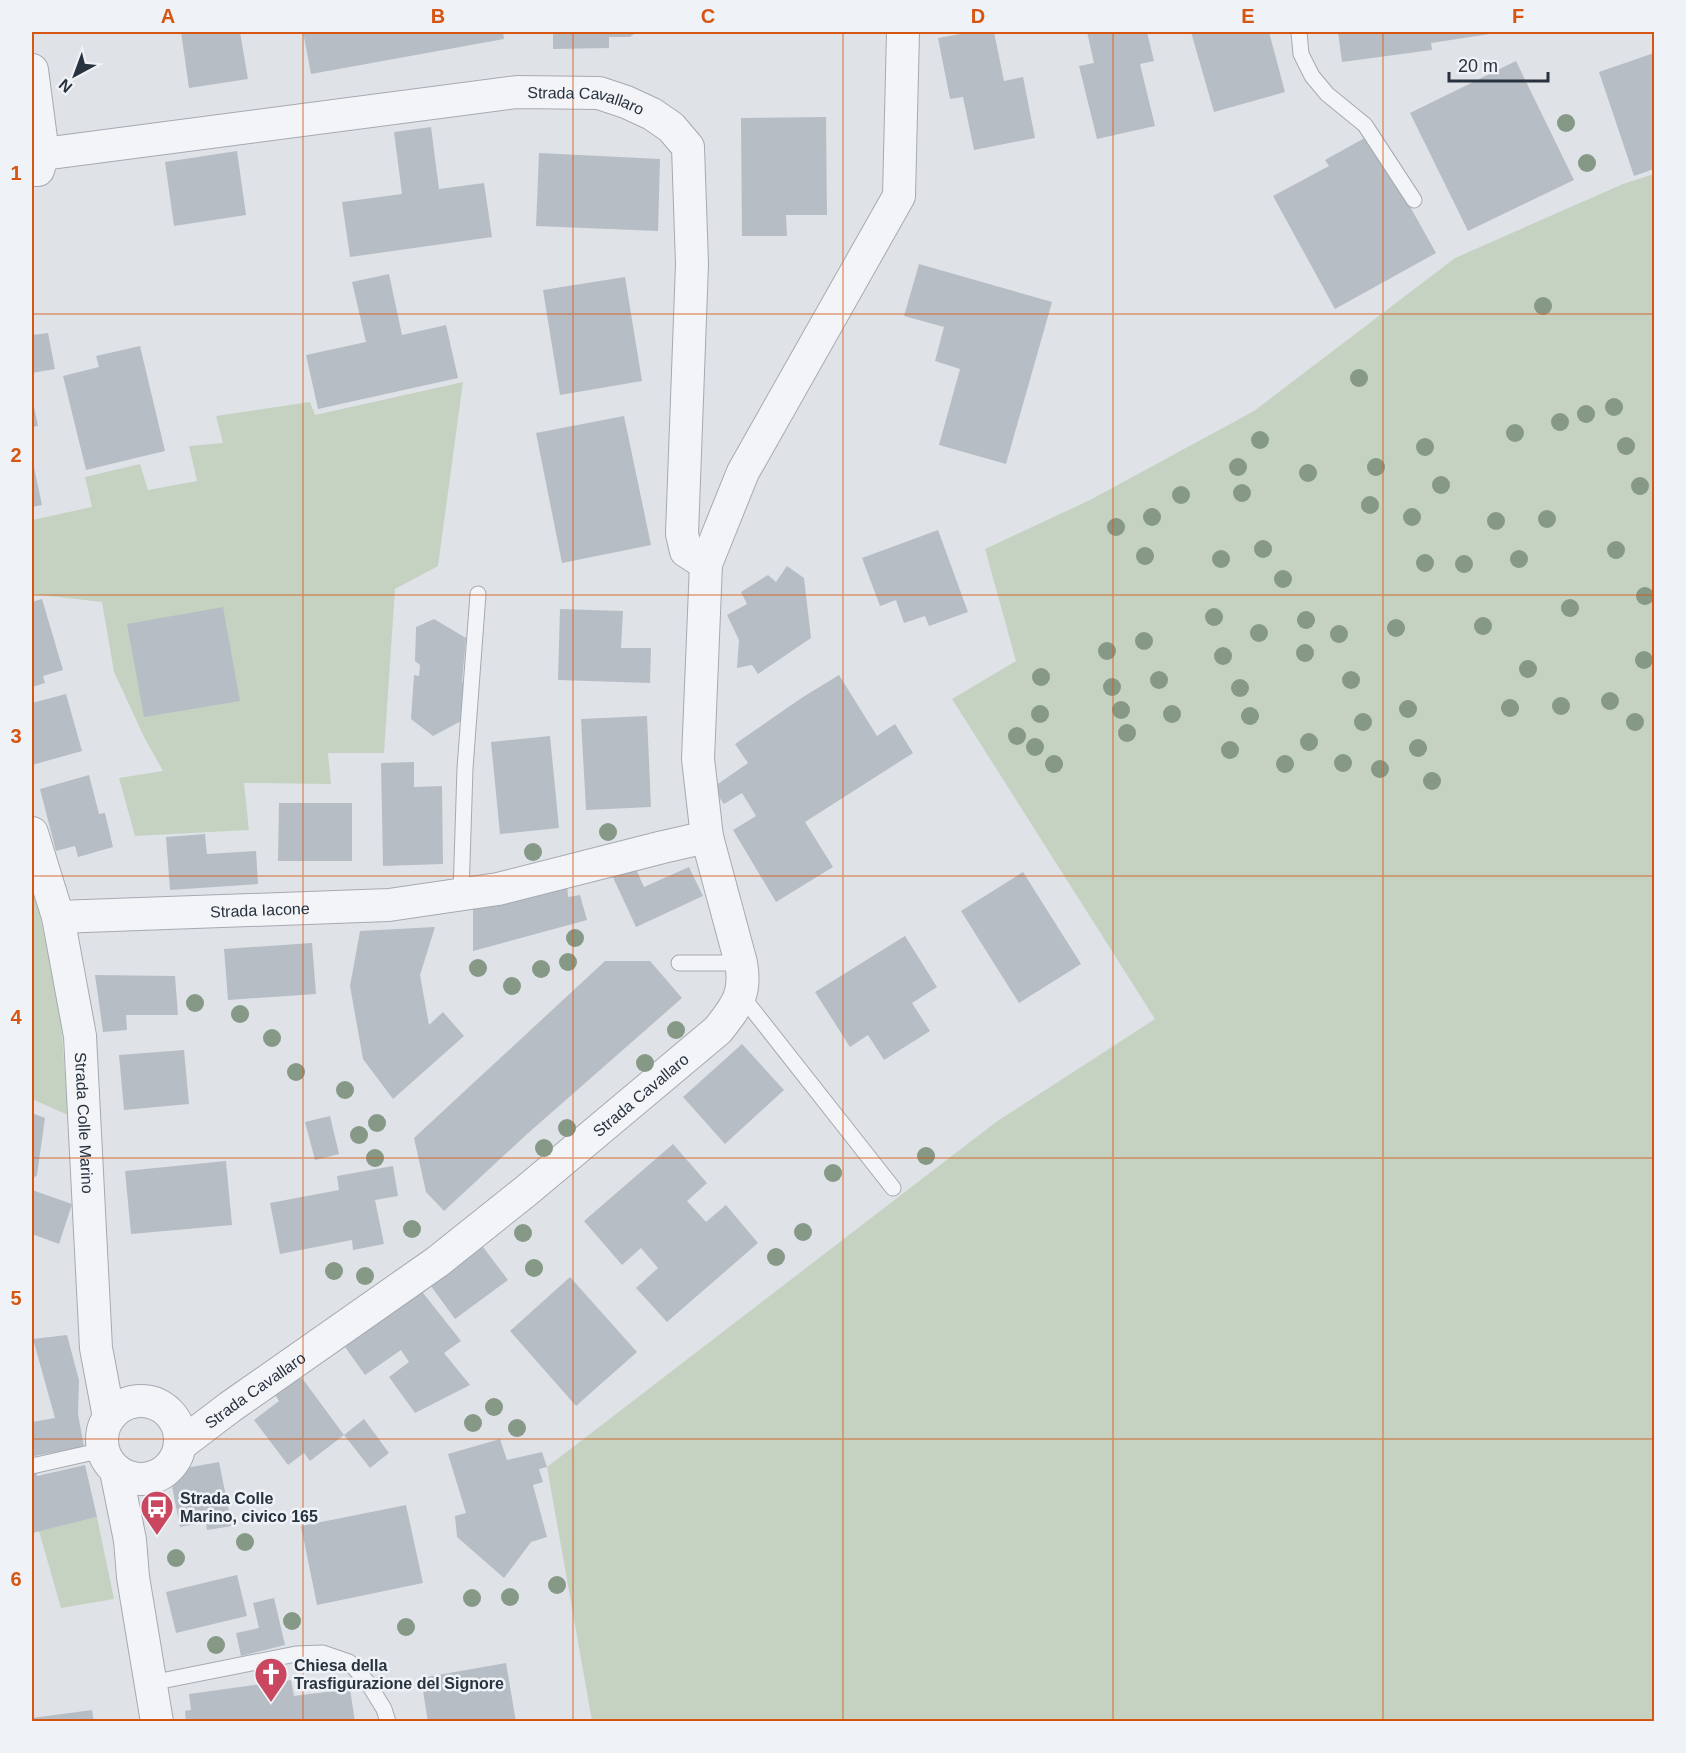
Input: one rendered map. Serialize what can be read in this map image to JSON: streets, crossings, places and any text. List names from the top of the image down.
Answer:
{
  "streets": {
    "street": ["Strada Cavallaro", "Strada Iacone", "Strada Colle Marino"]
  },
  "crossings": [
    ["Strada Cavallaro", "Strada Colle Marino"],
    ["Strada Iacone", "Strada Colle Marino"]
  ],
  "places": {
    "bus stop": ["Strada Colle Marino, civico 165"],
    "church": ["Chiesa della Trasfigurazione del Signore"]
  },
  "scale_bar": "20 m",
  "north": "bottom left",
  "grid": {
    "columns": [
      "A",
      "B",
      "C",
      "D",
      "E",
      "F"
    ],
    "rows": [
      "1",
      "2",
      "3",
      "4",
      "5",
      "6"
    ]
  }
}
